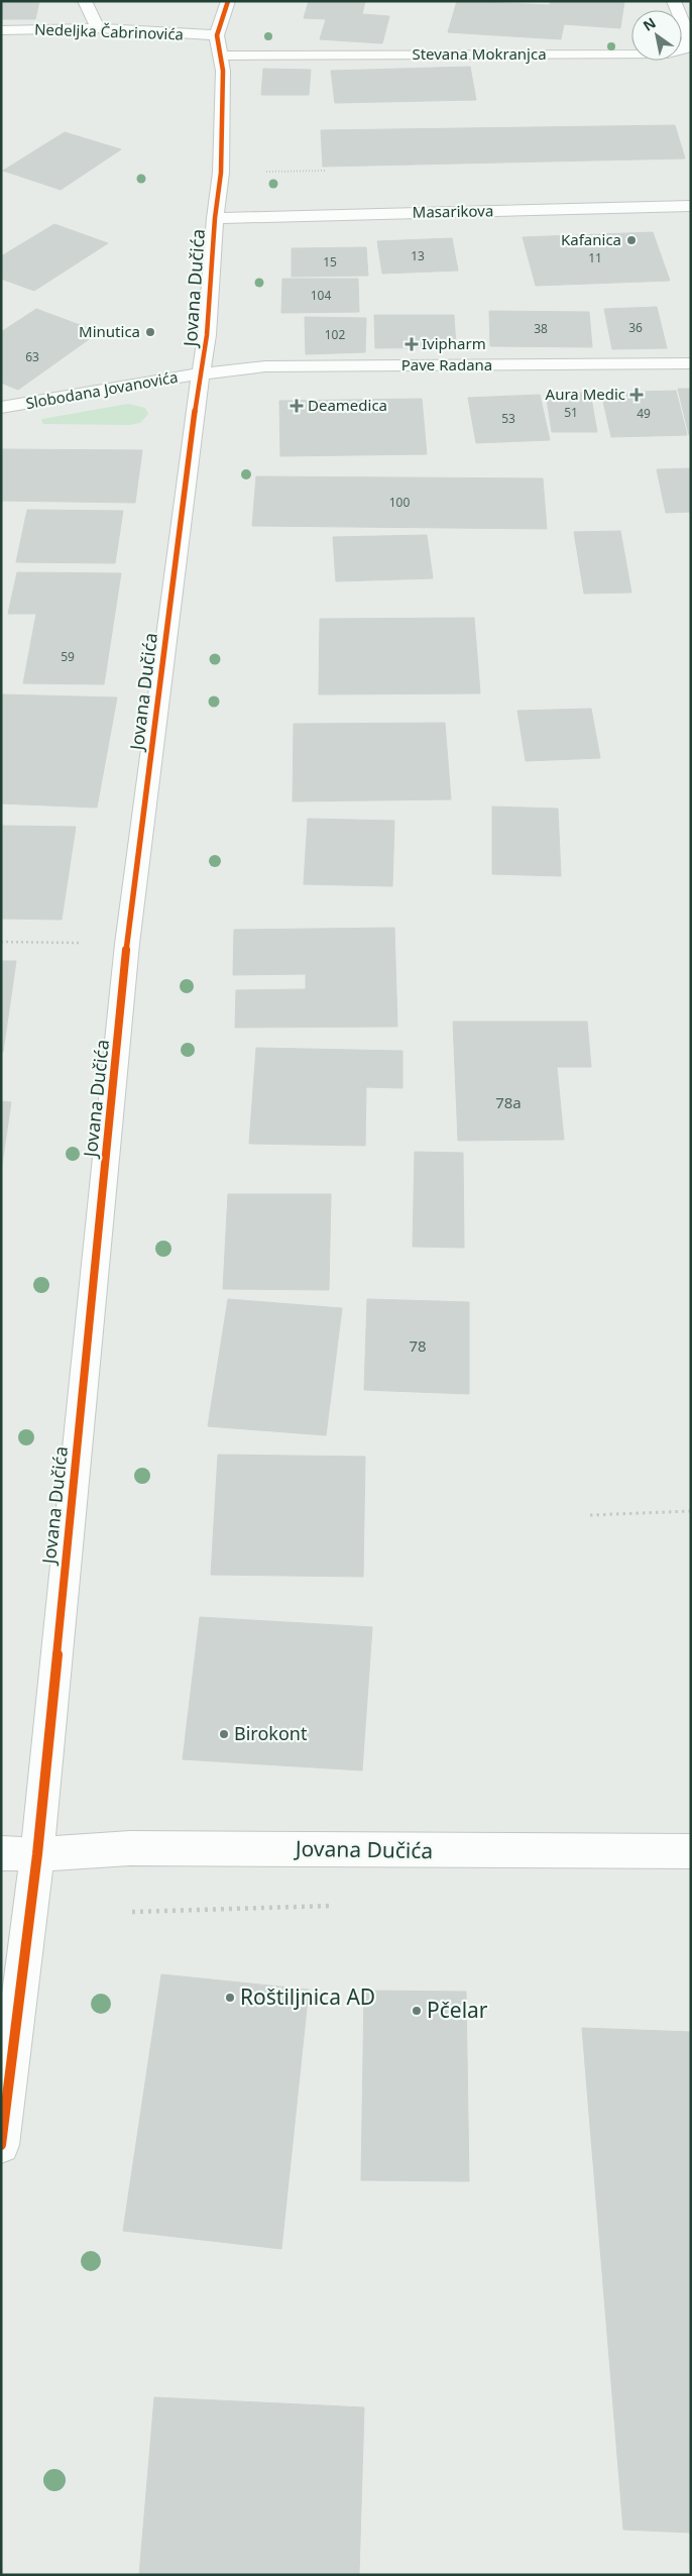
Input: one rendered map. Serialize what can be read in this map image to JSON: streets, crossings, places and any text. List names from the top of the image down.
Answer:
{
  "streets": {
    "street": [
      "Nedeljka Čabrinovića",
      "Stevana Mokranjca",
      "Masarikova",
      "Jovana Dučića",
      "Pave Radana",
      "Slobodana Jovanovića"
    ]
  },
  "crossings": [
    ["Nedeljka Čabrinovića", "Stevana Mokranjca"],
    ["Nedeljka Čabrinovića", "Jovana Dučića"],
    ["Stevana Mokranjca", "Jovana Dučića"],
    ["Masarikova", "Jovana Dučića"],
    ["Jovana Dučića", "Pave Radana"],
    ["Jovana Dučića", "Slobodana Jovanovića"],
    ["Pave Radana", "Slobodana Jovanovića"]
  ],
  "places": {
    "other": [
      "Kafanica",
      "Minutica",
      "Birokont",
      "Roštiljnica AD",
      "Pčelar"
    ],
    "health": ["Ivipharm", "Aura Medic", "Deamedica"]
  },
  "house_numbers": [
    "13",
    "11",
    "15",
    "104",
    "36",
    "38",
    "102",
    "63",
    "51",
    "49",
    "53",
    "100",
    "59",
    "78a",
    "78"
  ],
  "north": "top left"
}
